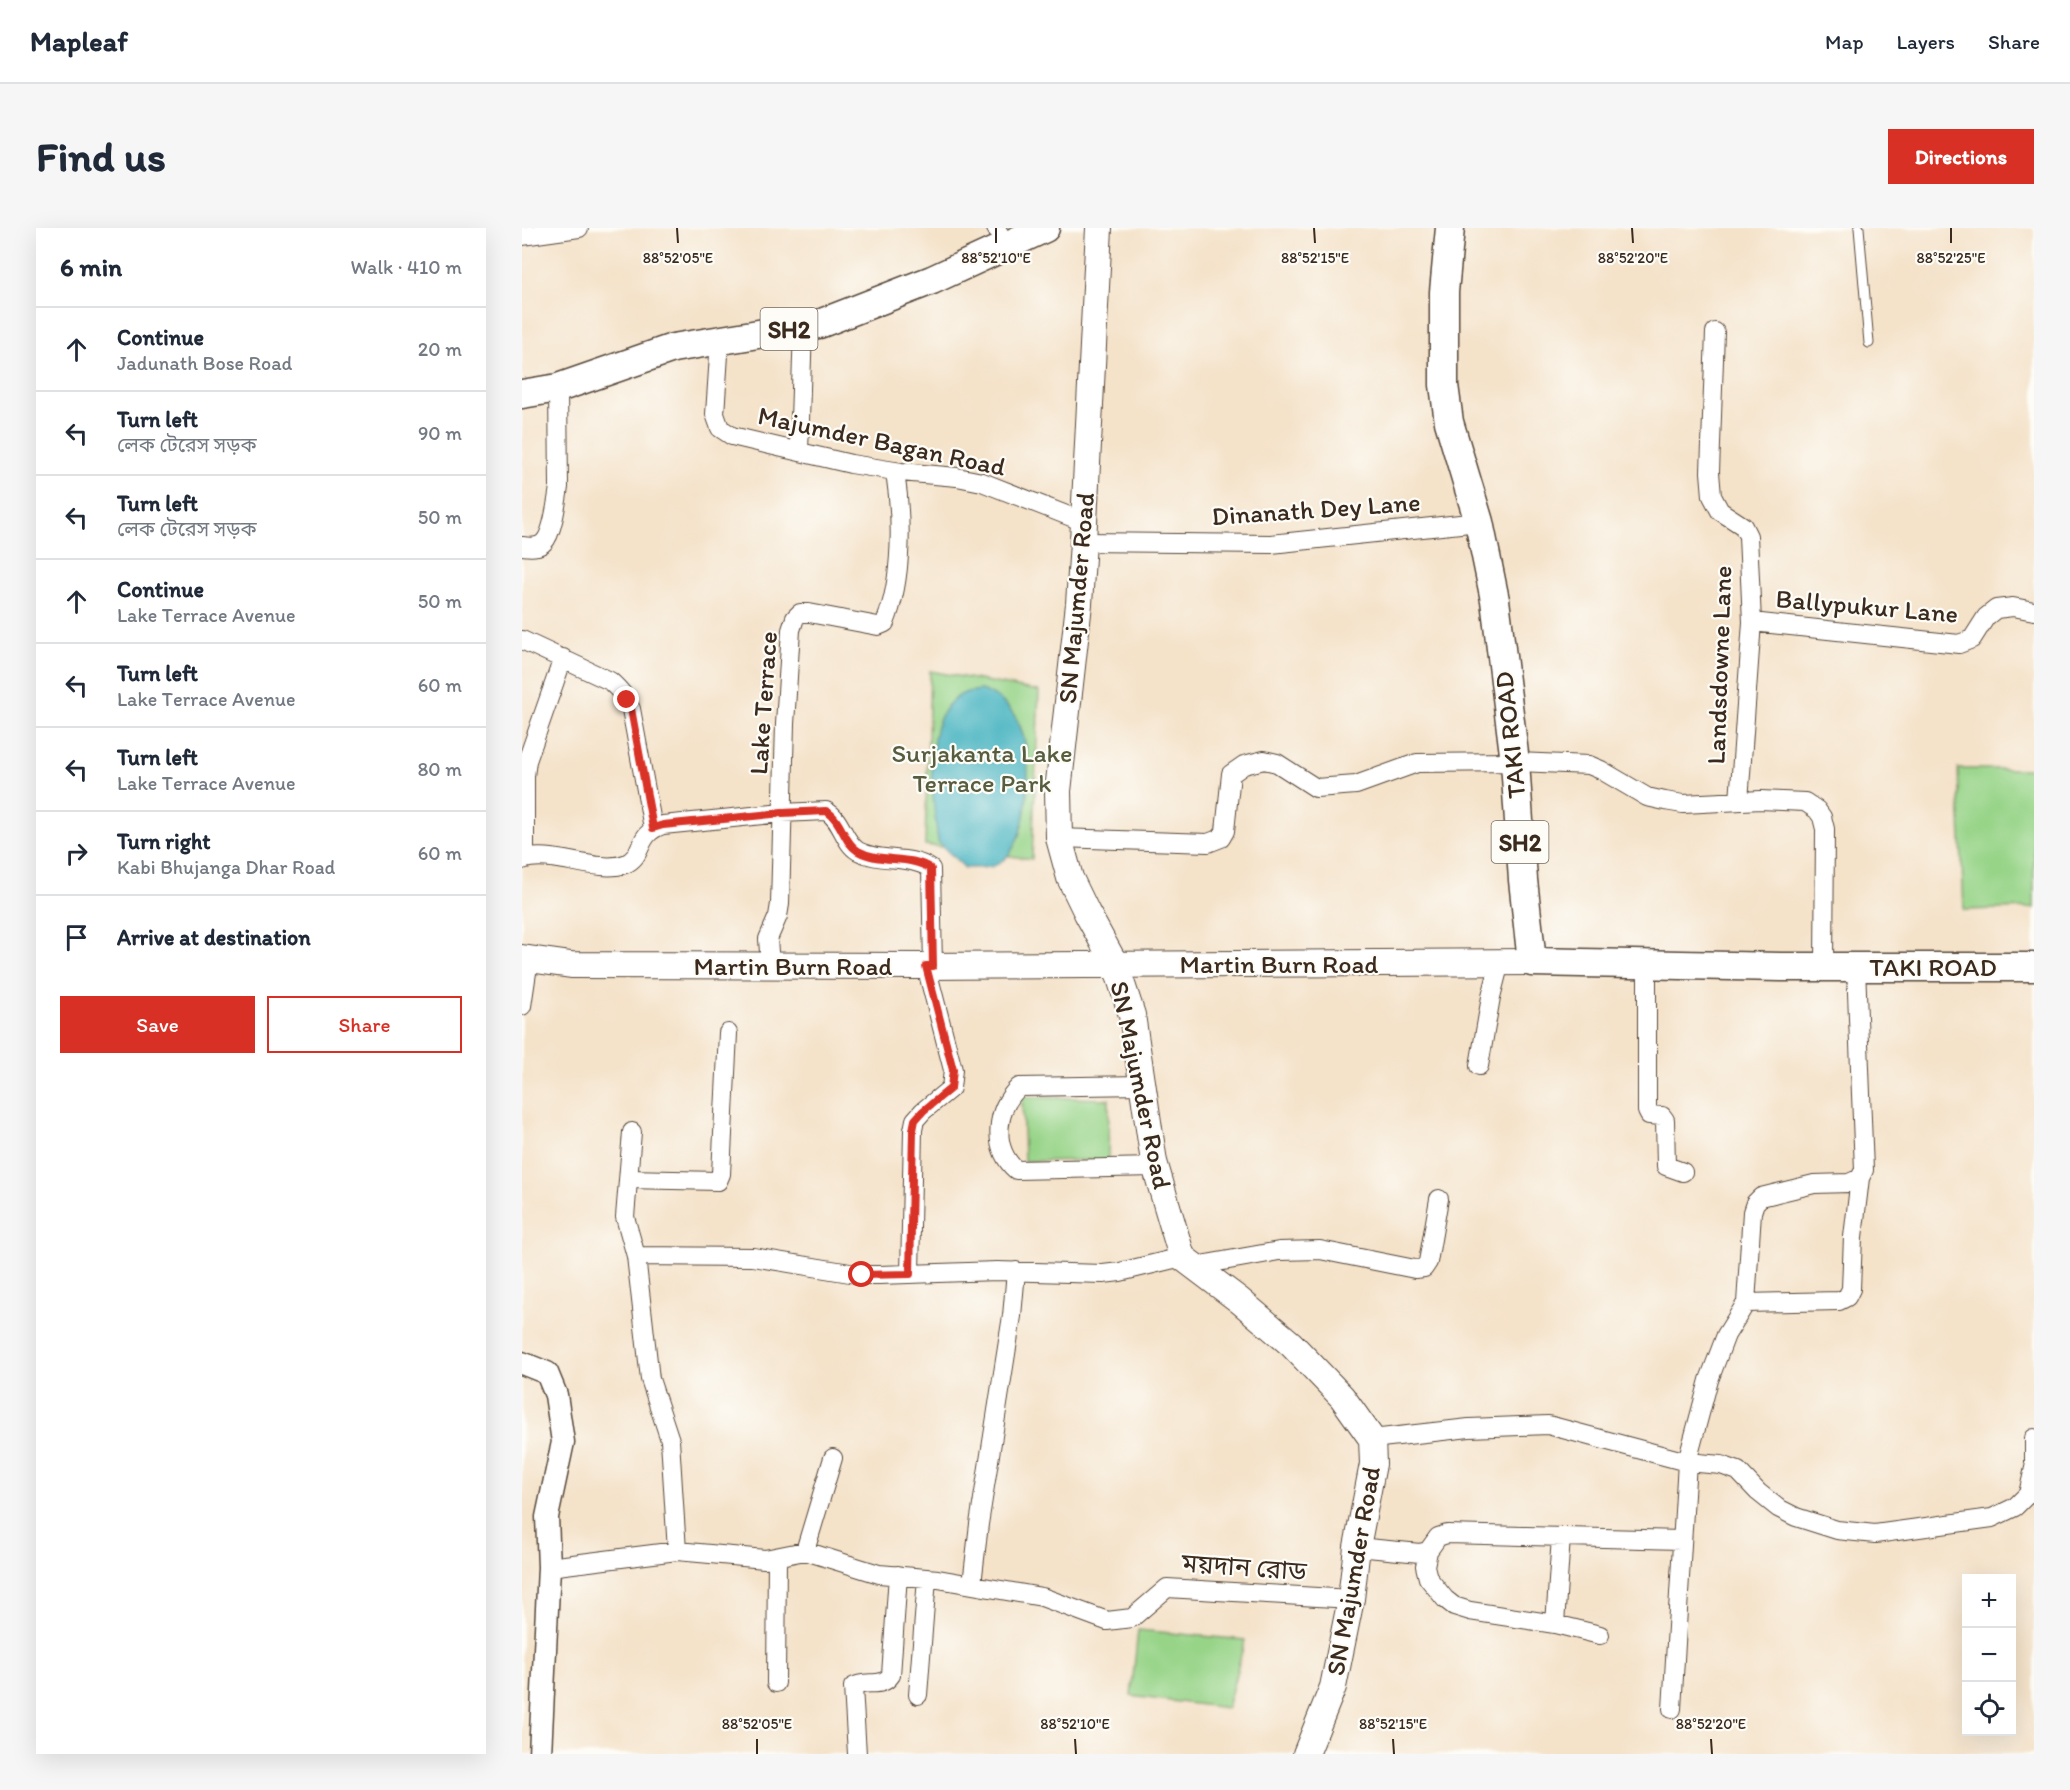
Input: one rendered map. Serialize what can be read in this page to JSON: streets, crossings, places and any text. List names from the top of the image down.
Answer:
{
  "streets": {
    "main road": [
      "SH2",
      "SN Majumder Road",
      "TAKI ROAD",
      "Martin Burn Road"
    ],
    "street": [
      "Majumder Bagan Road",
      "Dinanath Dey Lane",
      "Ballypukur Lane",
      "Landsdowne Lane",
      "Lake Terrace",
      "ময়দান রোড"
    ]
  },
  "crossings": [
    ["SH2", "Majumder Bagan Road"],
    ["Majumder Bagan Road", "Dinanath Dey Lane"],
    ["Majumder Bagan Road", "SN Majumder Road"],
    ["Majumder Bagan Road", "Lake Terrace"],
    ["Dinanath Dey Lane", "SN Majumder Road"],
    ["Dinanath Dey Lane", "TAKI ROAD"],
    ["SN Majumder Road", "Martin Burn Road"],
    ["SN Majumder Road", "ময়দান রোড"],
    ["Ballypukur Lane", "Landsdowne Lane"],
    ["Lake Terrace", "Martin Burn Road"],
    ["TAKI ROAD", "Martin Burn Road"]
  ],
  "parks": ["Surjakanta Lake Terrace Park"],
  "page": {
    "header": "Mapleaf",
    "nav": ["Map", "Layers", "Share"],
    "buttons": [
      "Directions",
      ["Save", "Share"]
    ],
    "title": "Find us",
    "heading": ["6 min", "Walk · 410 m"],
    "list": [
      ["Continue", "Jadunath Bose Road", "20 m"],
      ["Turn left", "লেক টেরেস সড়ক", "90 m"],
      ["Turn left", "লেক টেরেস সড়ক", "50 m"],
      ["Continue", "Lake Terrace Avenue", "50 m"],
      ["Turn left", "Lake Terrace Avenue", "60 m"],
      ["Turn left", "Lake Terrace Avenue", "80 m"],
      ["Turn right", "Kabi Bhujanga Dhar Road", "60 m"],
      "Arrive at destination"
    ],
    "map_buttons": ["+", "−"]
  },
  "coordinates": [
    "88°52'05\"E",
    "88°52'10\"E",
    "88°52'15\"E",
    "88°52'20\"E",
    "88°52'25\"E"
  ]
}
